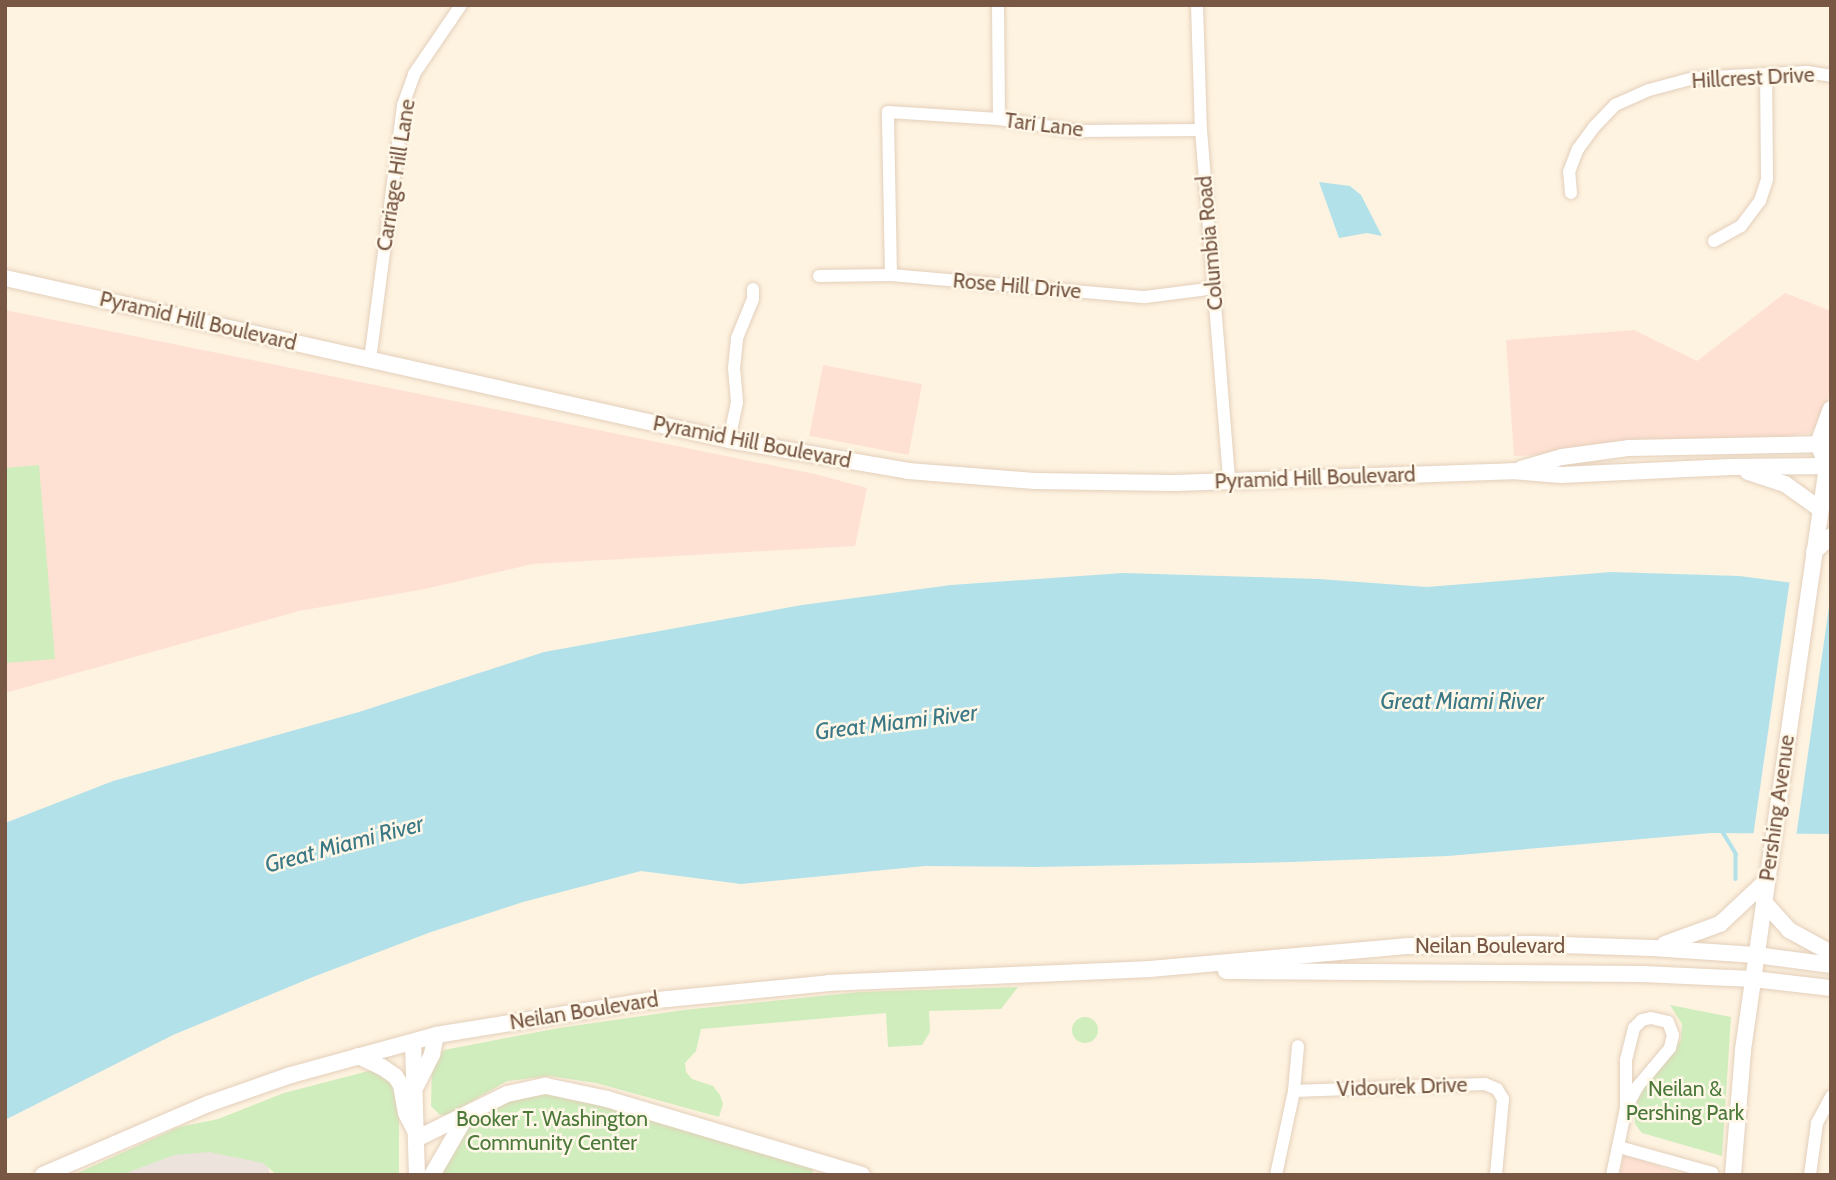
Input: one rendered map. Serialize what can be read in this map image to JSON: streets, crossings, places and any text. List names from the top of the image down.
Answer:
{
  "streets": {
    "street": [
      "Hillcrest Drive",
      "Tari Lane",
      "Carriage Hill Lane",
      "Columbia Road",
      "Rose Hill Drive",
      "Pyramid Hill Boulevard",
      "Pershing Avenue",
      "Neilan Boulevard",
      "Vidourek Drive"
    ]
  },
  "crossings": [
    ["Tari Lane", "Columbia Road"],
    ["Tari Lane", "Rose Hill Drive"],
    ["Carriage Hill Lane", "Pyramid Hill Boulevard"],
    ["Columbia Road", "Rose Hill Drive"],
    ["Columbia Road", "Pyramid Hill Boulevard"],
    ["Pyramid Hill Boulevard", "Pershing Avenue"],
    ["Pershing Avenue", "Neilan Boulevard"]
  ],
  "water": ["Great Miami River"],
  "parks": ["Neilan & Pershing Park", "Booker T. Washington Community Center"]
}
